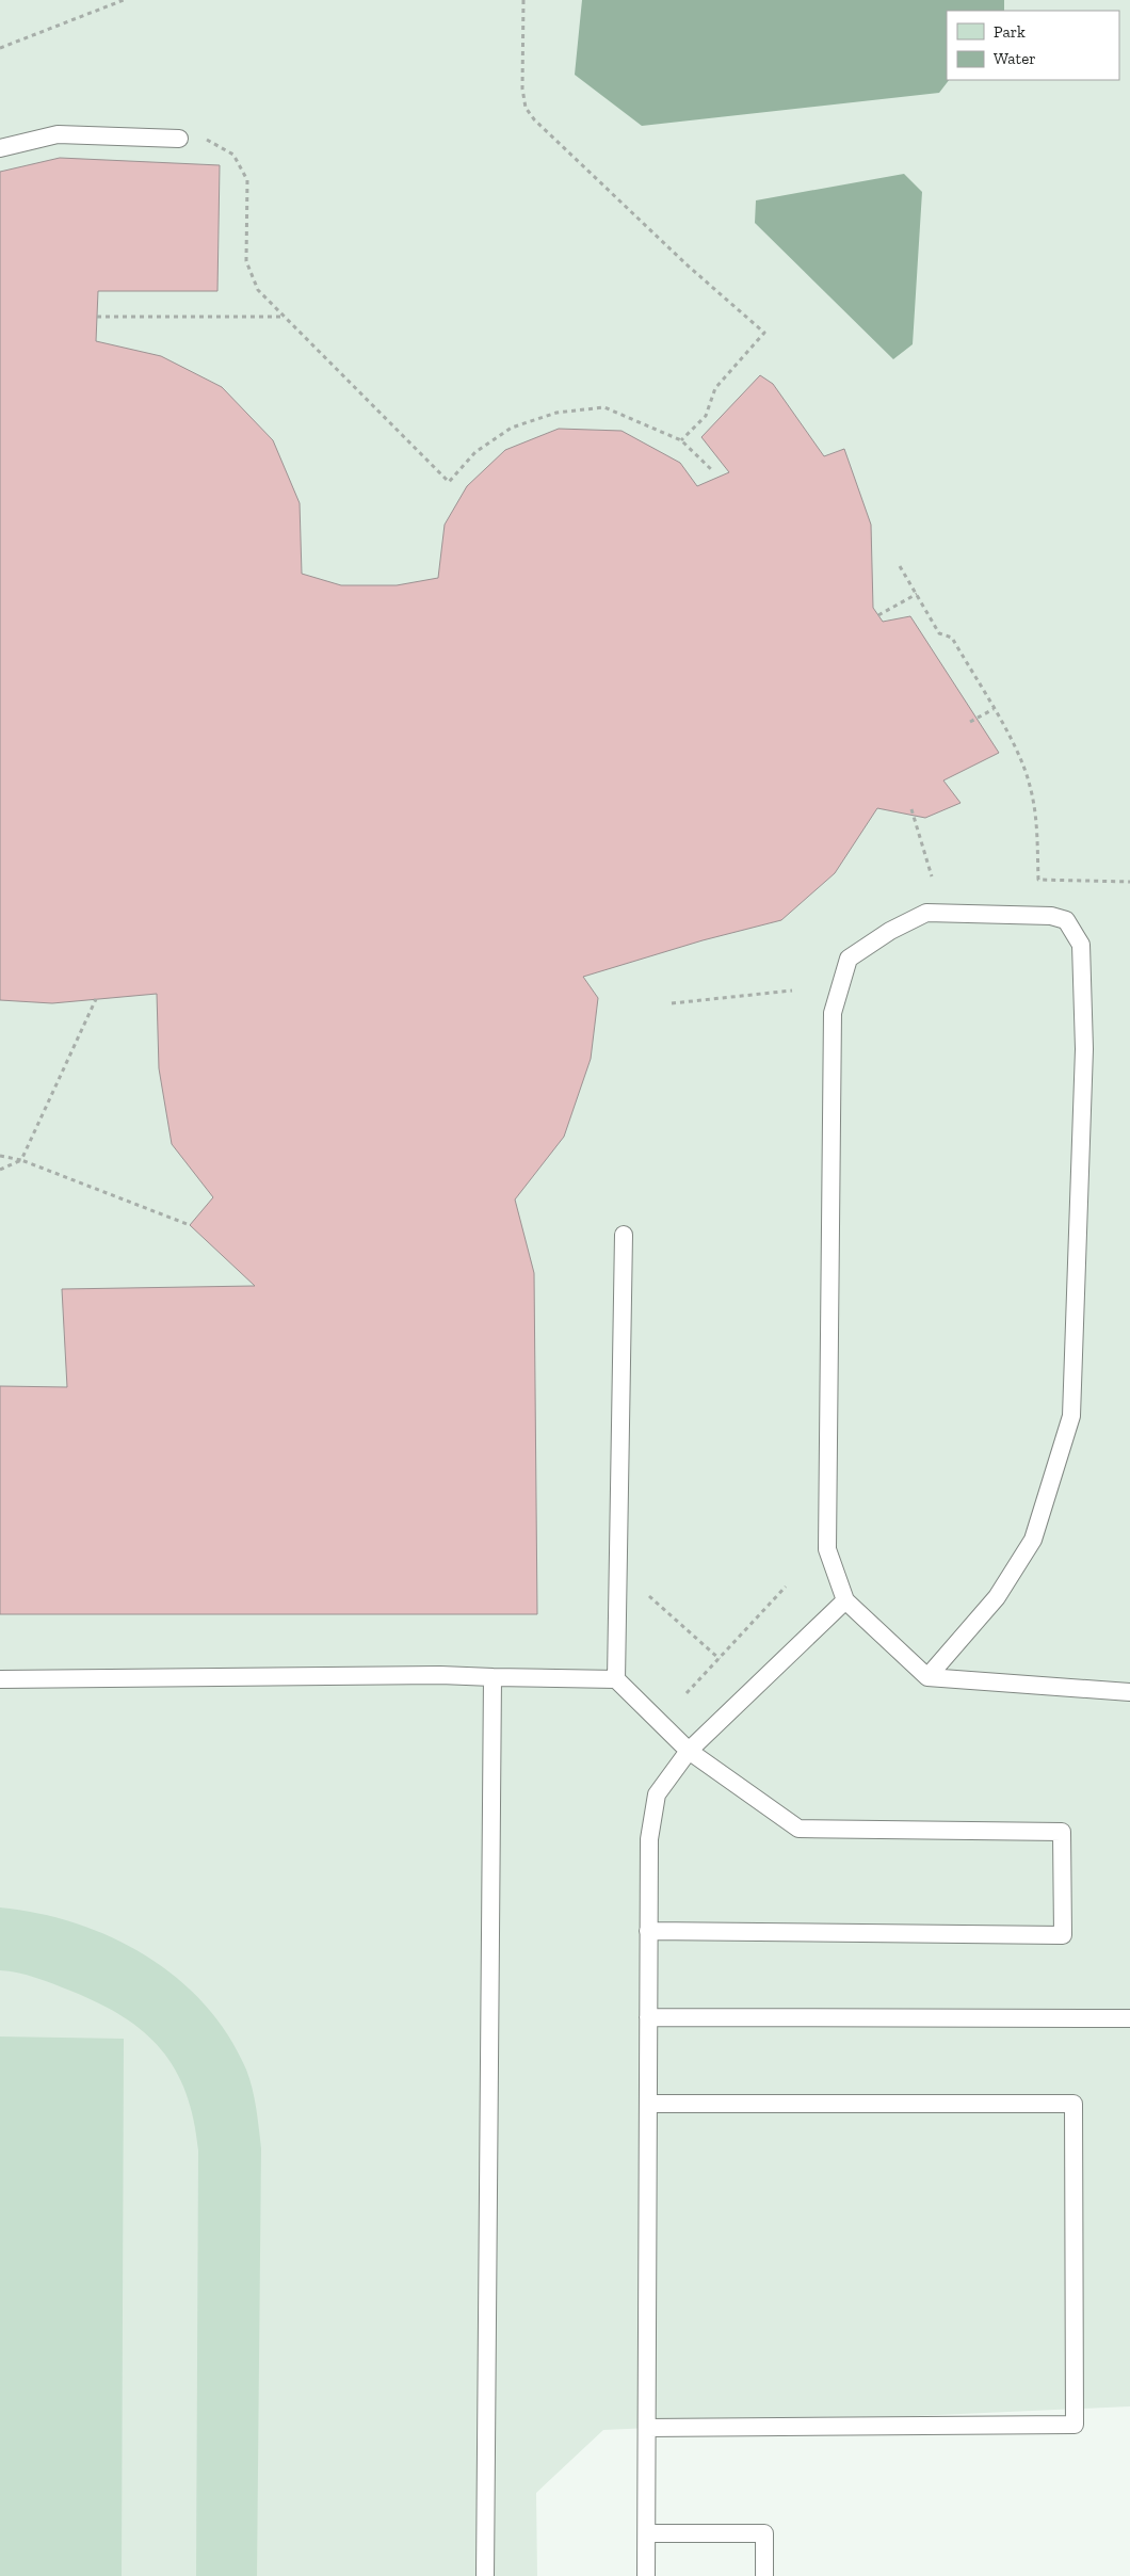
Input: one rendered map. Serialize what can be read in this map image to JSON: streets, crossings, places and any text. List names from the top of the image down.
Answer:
{
  "legend": ["Park", "Water"]
}
